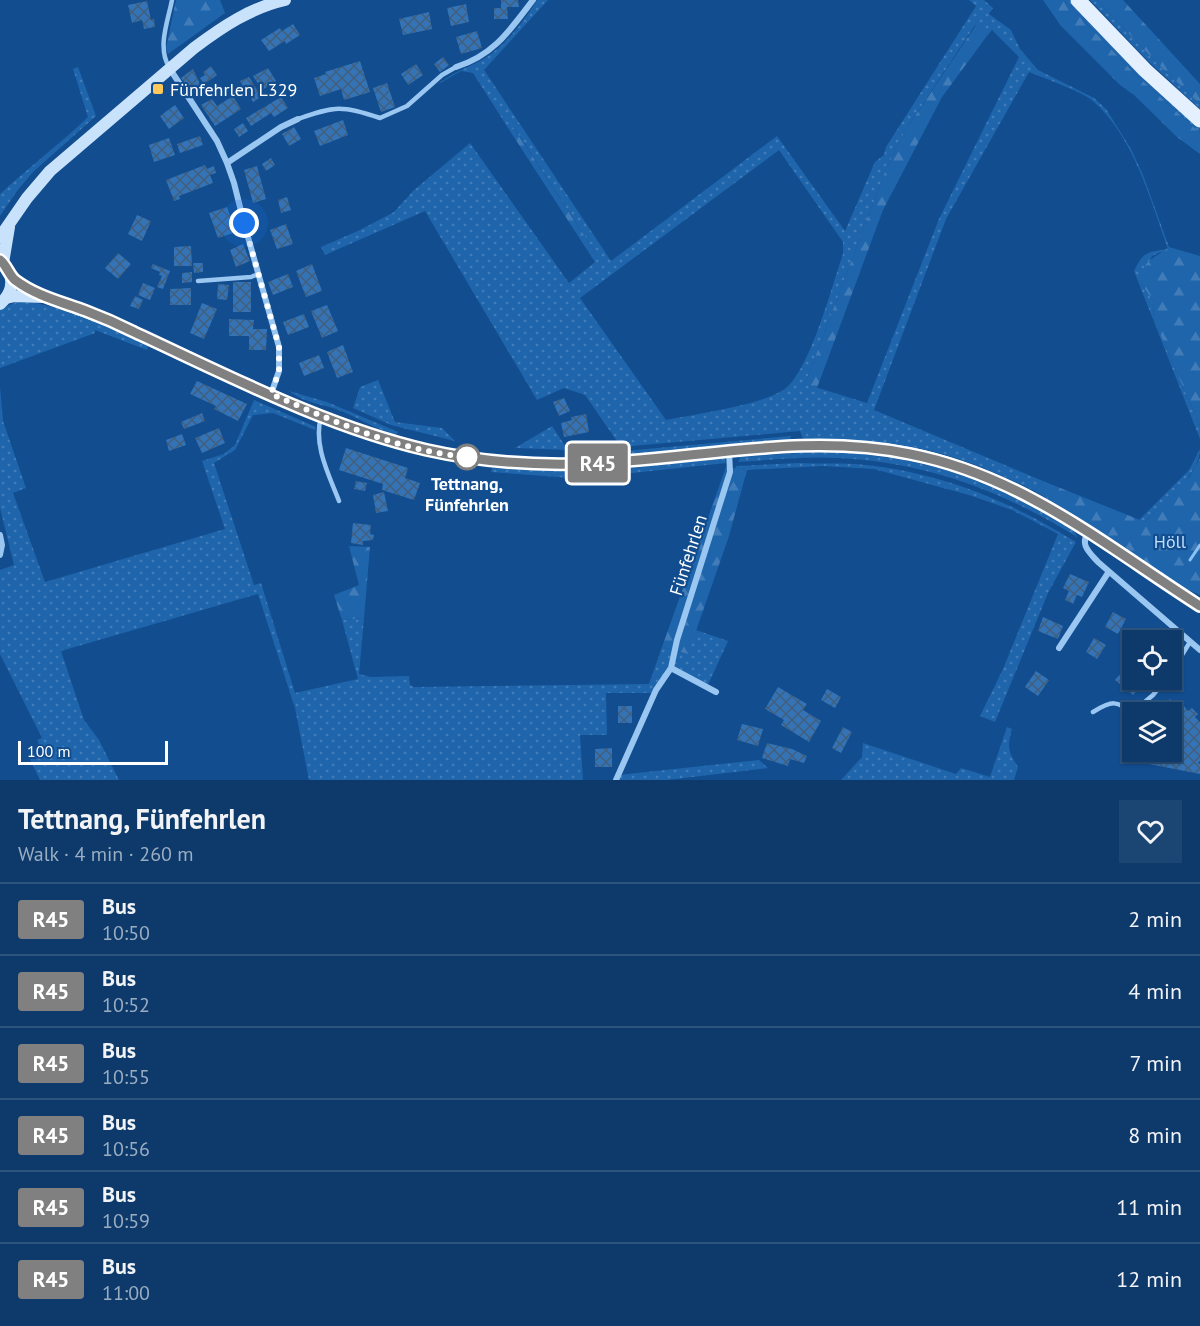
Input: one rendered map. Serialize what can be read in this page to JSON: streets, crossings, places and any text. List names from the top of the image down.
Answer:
{
  "streets": {
    "street": ["Fünfehrlen"]
  },
  "parks": ["Höll"],
  "places": {
    "transit": ["Fünfehrlen L329"],
    "other": ["Tettnang, Fünfehrlen"]
  },
  "lines": ["bus line R45"],
  "scale_bar": "100 m",
  "page": {
    "on_map": "R45",
    "scale": "100 m",
    "heading": ["Tettnang, Fünfehrlen", "Walk · 4 min · 260 m"],
    "list": [
      {
        "mark": "R45",
        "name": "Bus",
        "note": "10:50",
        "value": "2 min"
      },
      {
        "mark": "R45",
        "name": "Bus",
        "note": "10:52",
        "value": "4 min"
      },
      {
        "mark": "R45",
        "name": "Bus",
        "note": "10:55",
        "value": "7 min"
      },
      {
        "mark": "R45",
        "name": "Bus",
        "note": "10:56",
        "value": "8 min"
      },
      {
        "mark": "R45",
        "name": "Bus",
        "note": "10:59",
        "value": "11 min"
      },
      {
        "mark": "R45",
        "name": "Bus",
        "note": "11:00",
        "value": "12 min"
      }
    ]
  }
}
